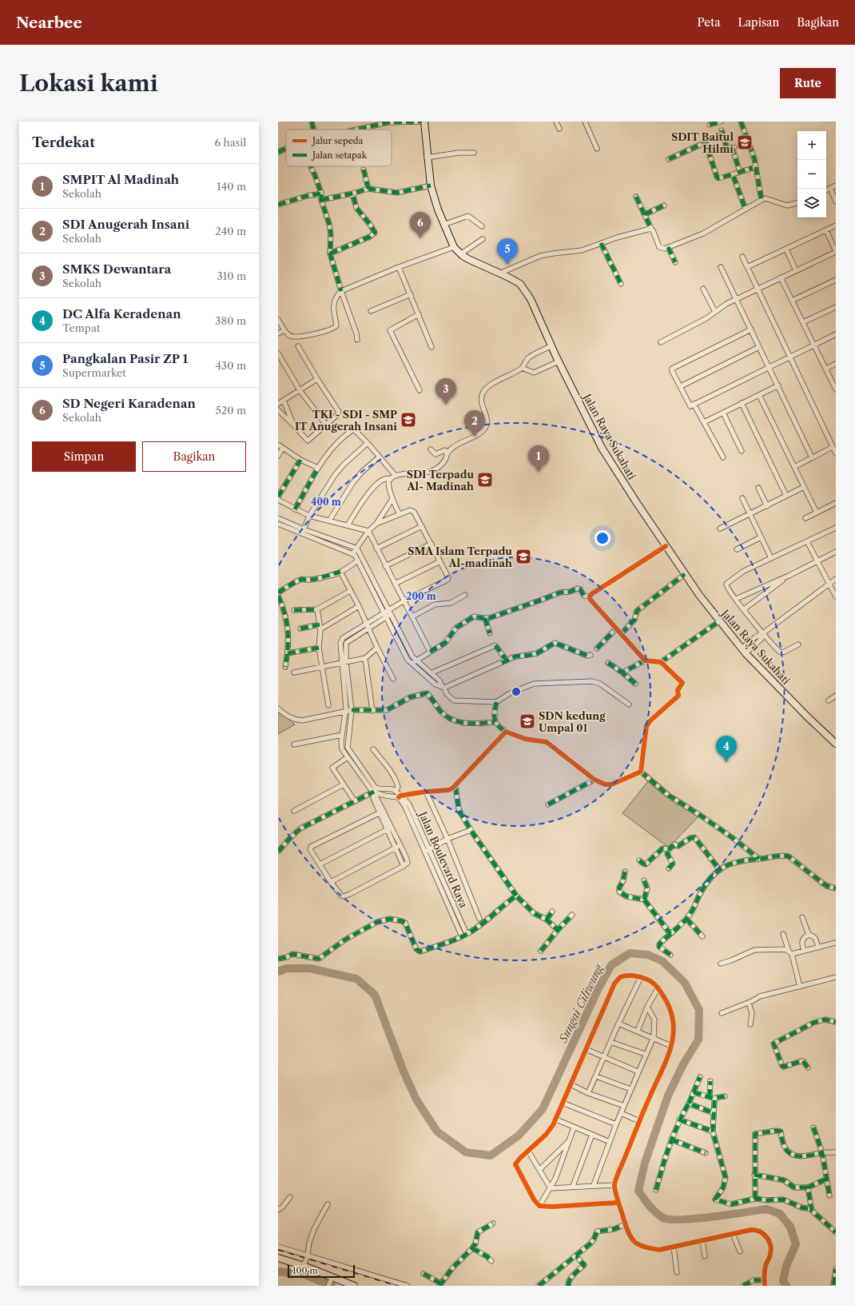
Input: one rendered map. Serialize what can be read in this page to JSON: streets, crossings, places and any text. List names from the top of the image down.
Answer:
{
  "streets": {
    "main road": ["Jalan Raya Sukahati"],
    "street": ["Jalan Boulevard Raya"]
  },
  "water": ["Sungai Ciliwung"],
  "places": {
    "school or university": [
      "SDIT Baitul Hilmi",
      "TKI - SDI - SMP IT Anugerah Insani",
      "SDI Terpadu Al- Madinah",
      "SMA Islam Terpadu Al-madinah",
      "SDN kedung Umpal 01"
    ]
  },
  "legend": ["Jalur sepeda", "Jalan setapak"],
  "scale_bar": "100 m",
  "page": {
    "header": "Nearbee",
    "nav": ["Peta", "Lapisan", "Bagikan"],
    "buttons": [
      "Rute",
      ["Simpan", "Bagikan"]
    ],
    "title": "Lokasi kami",
    "heading": ["Terdekat", "6 hasil"],
    "map_buttons": ["+", "−"],
    "list": [
      {
        "mark": "1",
        "name": "SMPIT Al Madinah",
        "note": "Sekolah",
        "value": "140 m"
      },
      {
        "mark": "2",
        "name": "SDI Anugerah Insani",
        "note": "Sekolah",
        "value": "240 m"
      },
      {
        "mark": "3",
        "name": "SMKS Dewantara",
        "note": "Sekolah",
        "value": "310 m"
      },
      {
        "mark": "4",
        "name": "DC Alfa Keradenan",
        "note": "Tempat",
        "value": "380 m"
      },
      {
        "mark": "5",
        "name": "Pangkalan Pasir ZP 1",
        "note": "Supermarket",
        "value": "430 m"
      },
      {
        "mark": "6",
        "name": "SD Negeri Karadenan",
        "note": "Sekolah",
        "value": "520 m"
      }
    ],
    "pins": [
      "6",
      "5",
      "3",
      "2",
      "1",
      "4"
    ],
    "scale": "100 m"
  },
  "rings": ["400 m", "200 m"]
}
